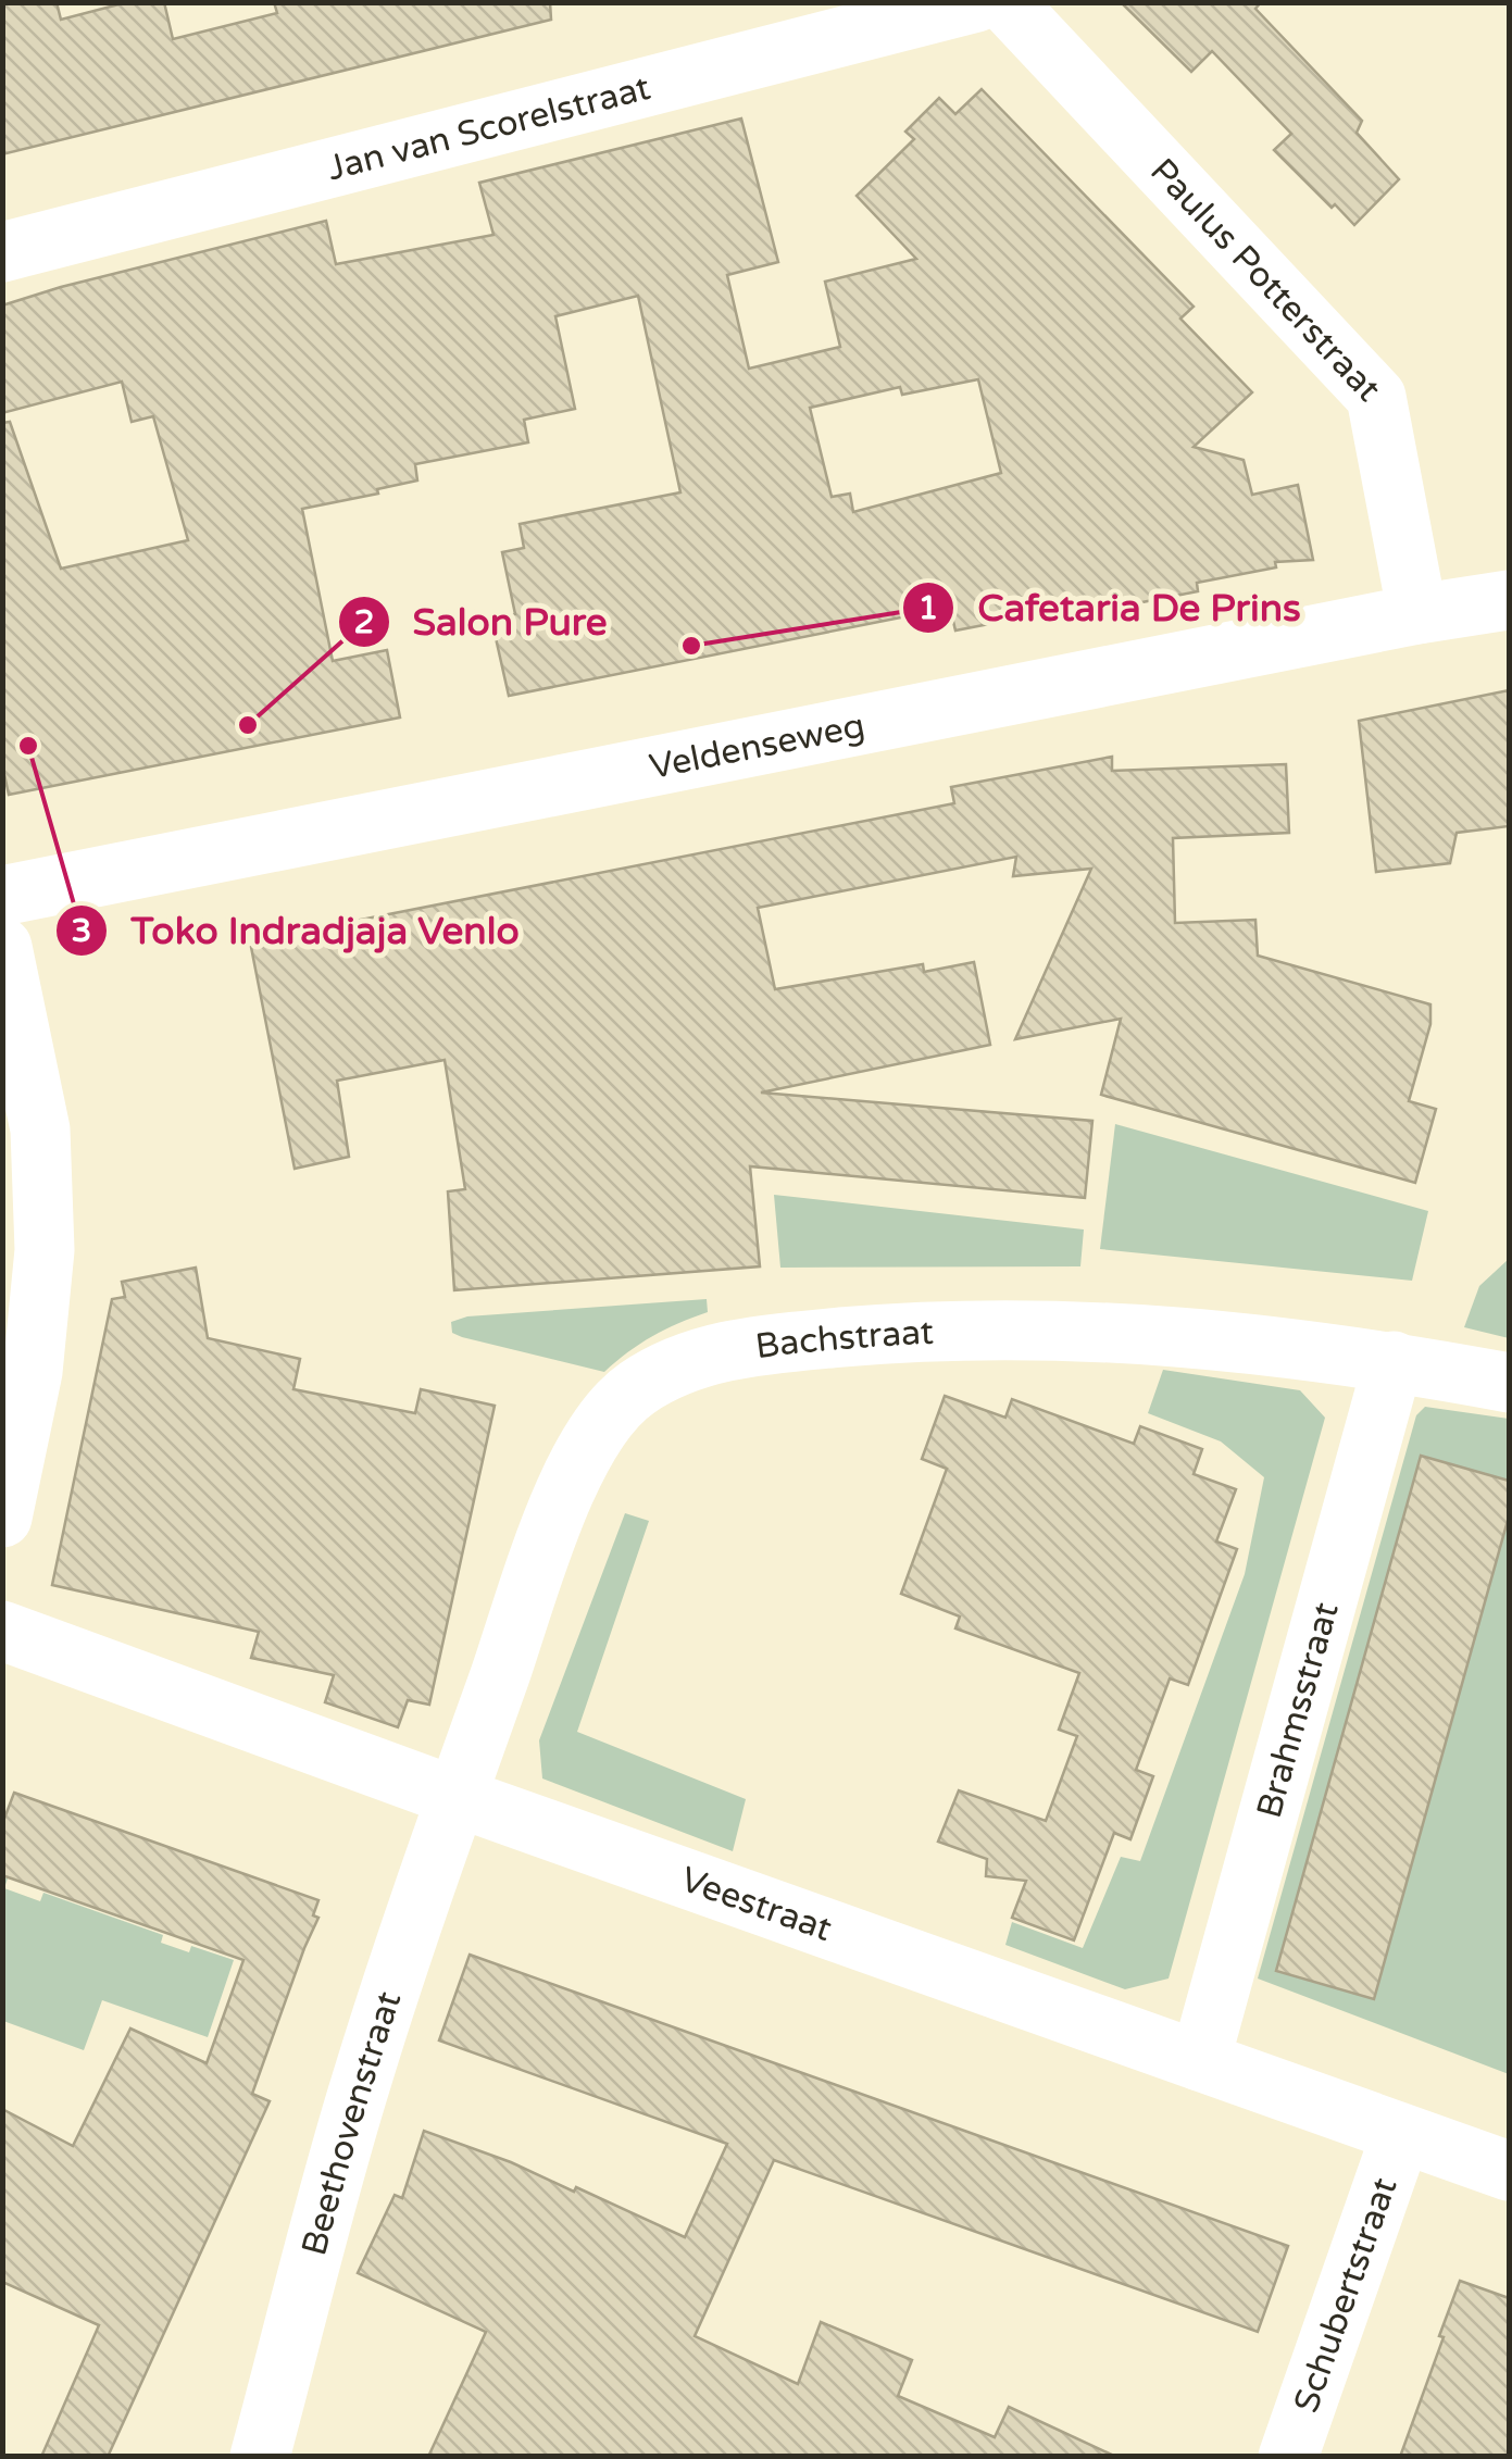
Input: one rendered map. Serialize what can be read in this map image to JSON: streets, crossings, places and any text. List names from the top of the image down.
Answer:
{
  "streets": {
    "street": [
      "Jan van Scorelstraat",
      "Paulus Potterstraat",
      "Veldenseweg",
      "Bachstraat",
      "Brahmsstraat",
      "Veestraat",
      "Beethovenstraat",
      "Schubertstraat"
    ]
  },
  "crossings": [
    ["Paulus Potterstraat", "Veldenseweg"],
    ["Bachstraat", "Brahmsstraat"],
    ["Bachstraat", "Veestraat"],
    ["Bachstraat", "Beethovenstraat"],
    ["Brahmsstraat", "Veestraat"],
    ["Veestraat", "Beethovenstraat"],
    ["Veestraat", "Schubertstraat"]
  ],
  "places": ["Cafetaria De Prins", "Salon Pure", "Toko Indradjaja Venlo"]
}
